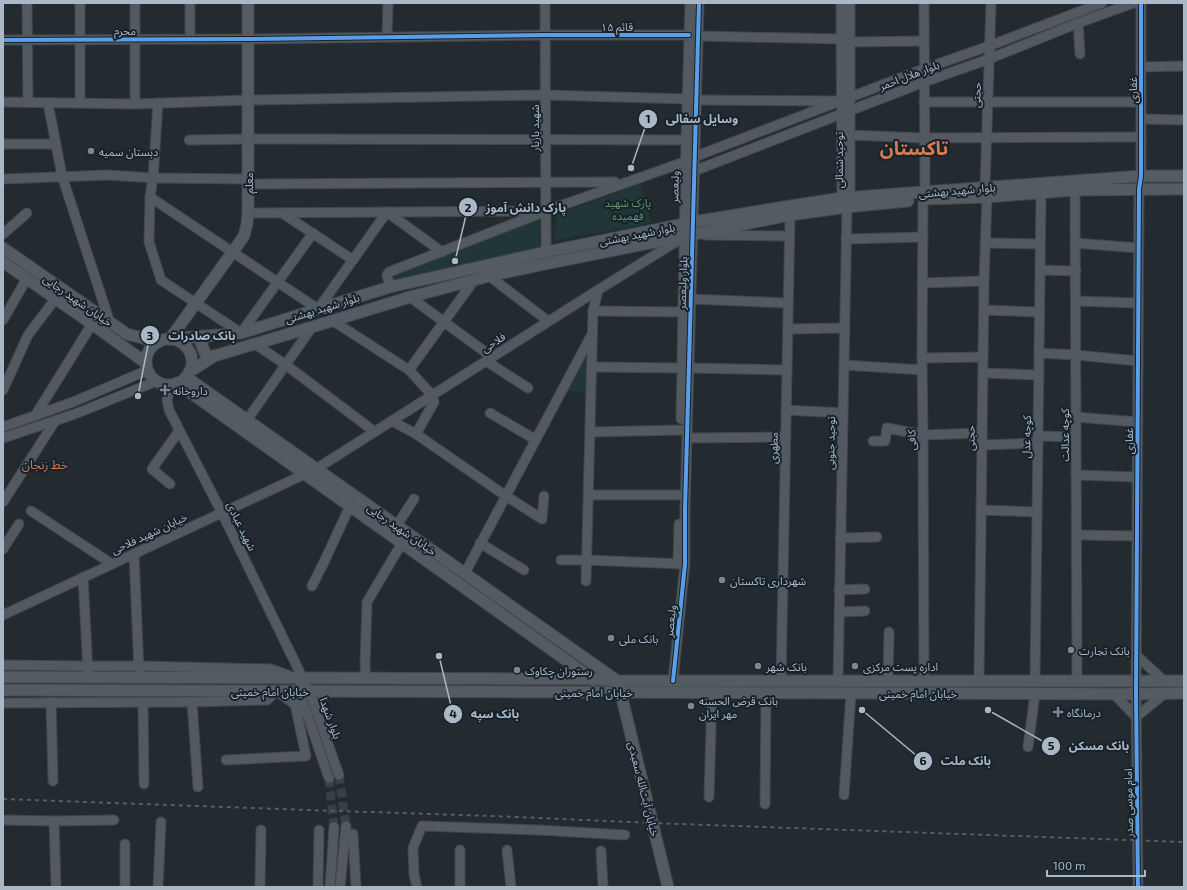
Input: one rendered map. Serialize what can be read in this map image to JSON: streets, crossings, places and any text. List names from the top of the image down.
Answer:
{
  "streets": {
    "main road": [
      "معلم",
      "بلوار شهید بهشتی",
      "خیابان شهید رجایی",
      "خیابان امام خمینی",
      "خیابان آیت‌الله سعیدی"
    ],
    "street": [
      "قائم ۱۵",
      "محرم",
      "بلوار هلال احمر",
      "غفاری",
      "حجتی",
      "شهید بازیار",
      "توحید شمالی",
      "ولیعصر",
      "بلوار ولیعصر",
      "فلاحی",
      "کوچه عدالت",
      "کوچه عدل",
      "کافی",
      "توحید جنوبی",
      "مطهری",
      "شهید عبادی",
      "خیابان شهید فلاحی",
      "بلوار شهدا",
      "امام موسی صدر"
    ]
  },
  "crossings": [
    ["قائم ۱۵", "محرم"],
    ["قائم ۱۵", "شهید بازیار"],
    ["قائم ۱۵", "توحید شمالی"],
    ["قائم ۱۵", "ولیعصر"],
    ["محرم", "معلم"],
    ["بلوار هلال احمر", "حجتی"],
    ["بلوار هلال احمر", "شهید بازیار"],
    ["بلوار هلال احمر", "توحید شمالی"],
    ["بلوار هلال احمر", "ولیعصر"],
    ["بلوار هلال احمر", "بلوار شهید بهشتی"],
    ["بلوار هلال احمر", "بلوار ولیعصر"],
    ["بلوار هلال احمر", "کافی"],
    ["غفاری", "بلوار شهید بهشتی"],
    ["غفاری", "خیابان امام خمینی"],
    ["غفاری", "امام موسی صدر"],
    ["حجتی", "بلوار شهید بهشتی"],
    ["حجتی", "خیابان امام خمینی"],
    ["شهید بازیار", "بلوار شهید بهشتی"],
    ["توحید شمالی", "بلوار شهید بهشتی"],
    ["توحید شمالی", "توحید جنوبی"],
    ["معلم", "بلوار شهید بهشتی"],
    ["معلم", "خیابان شهید رجایی"],
    ["معلم", "شهید عبادی"],
    ["ولیعصر", "بلوار شهید بهشتی"],
    ["ولیعصر", "بلوار ولیعصر"],
    ["ولیعصر", "فلاحی"],
    ["ولیعصر", "خیابان امام خمینی"],
    ["بلوار شهید بهشتی", "بلوار ولیعصر"],
    ["بلوار شهید بهشتی", "خیابان شهید رجایی"],
    ["بلوار شهید بهشتی", "فلاحی"],
    ["بلوار شهید بهشتی", "کوچه عدالت"],
    ["بلوار شهید بهشتی", "کوچه عدل"],
    ["بلوار شهید بهشتی", "کافی"],
    ["بلوار شهید بهشتی", "توحید جنوبی"],
    ["بلوار شهید بهشتی", "مطهری"],
    ["بلوار شهید بهشتی", "شهید عبادی"],
    ["بلوار ولیعصر", "فلاحی"],
    ["خیابان شهید رجایی", "فلاحی"],
    ["خیابان شهید رجایی", "شهید عبادی"],
    ["خیابان شهید رجایی", "خیابان شهید فلاحی"],
    ["خیابان شهید رجایی", "خیابان امام خمینی"],
    ["خیابان شهید رجایی", "خیابان آیت‌الله سعیدی"],
    ["کوچه عدالت", "خیابان امام خمینی"],
    ["کوچه عدل", "خیابان امام خمینی"],
    ["کافی", "خیابان امام خمینی"],
    ["توحید جنوبی", "خیابان امام خمینی"],
    ["مطهری", "خیابان امام خمینی"],
    ["شهید عبادی", "خیابان شهید فلاحی"],
    ["شهید عبادی", "خیابان امام خمینی"],
    ["خیابان امام خمینی", "بلوار شهدا"],
    ["خیابان امام خمینی", "خیابان آیت‌الله سعیدی"],
    ["خیابان امام خمینی", "امام موسی صدر"]
  ],
  "districts": ["تاکستان", "خط زنجان"],
  "parks": ["پارک شهید فهمیده"],
  "places": {
    "other": [
      "دبستان سمیه",
      "وسایل سفالی",
      "پارک دانش آموز",
      "بانک صادرات",
      "شهرداری تاکستان",
      "بانک ملی",
      "بانک تجارت",
      "بانک سپه",
      "بانک شهر",
      "اداره پست مرکزی",
      "رستوران چکاوک",
      "بانک قرض الحسنه مهر ایران",
      "بانک ملت",
      "بانک مسکن"
    ],
    "health": ["داروخانه", "درمانگاه"]
  },
  "scale_bar": "100 m"
}
